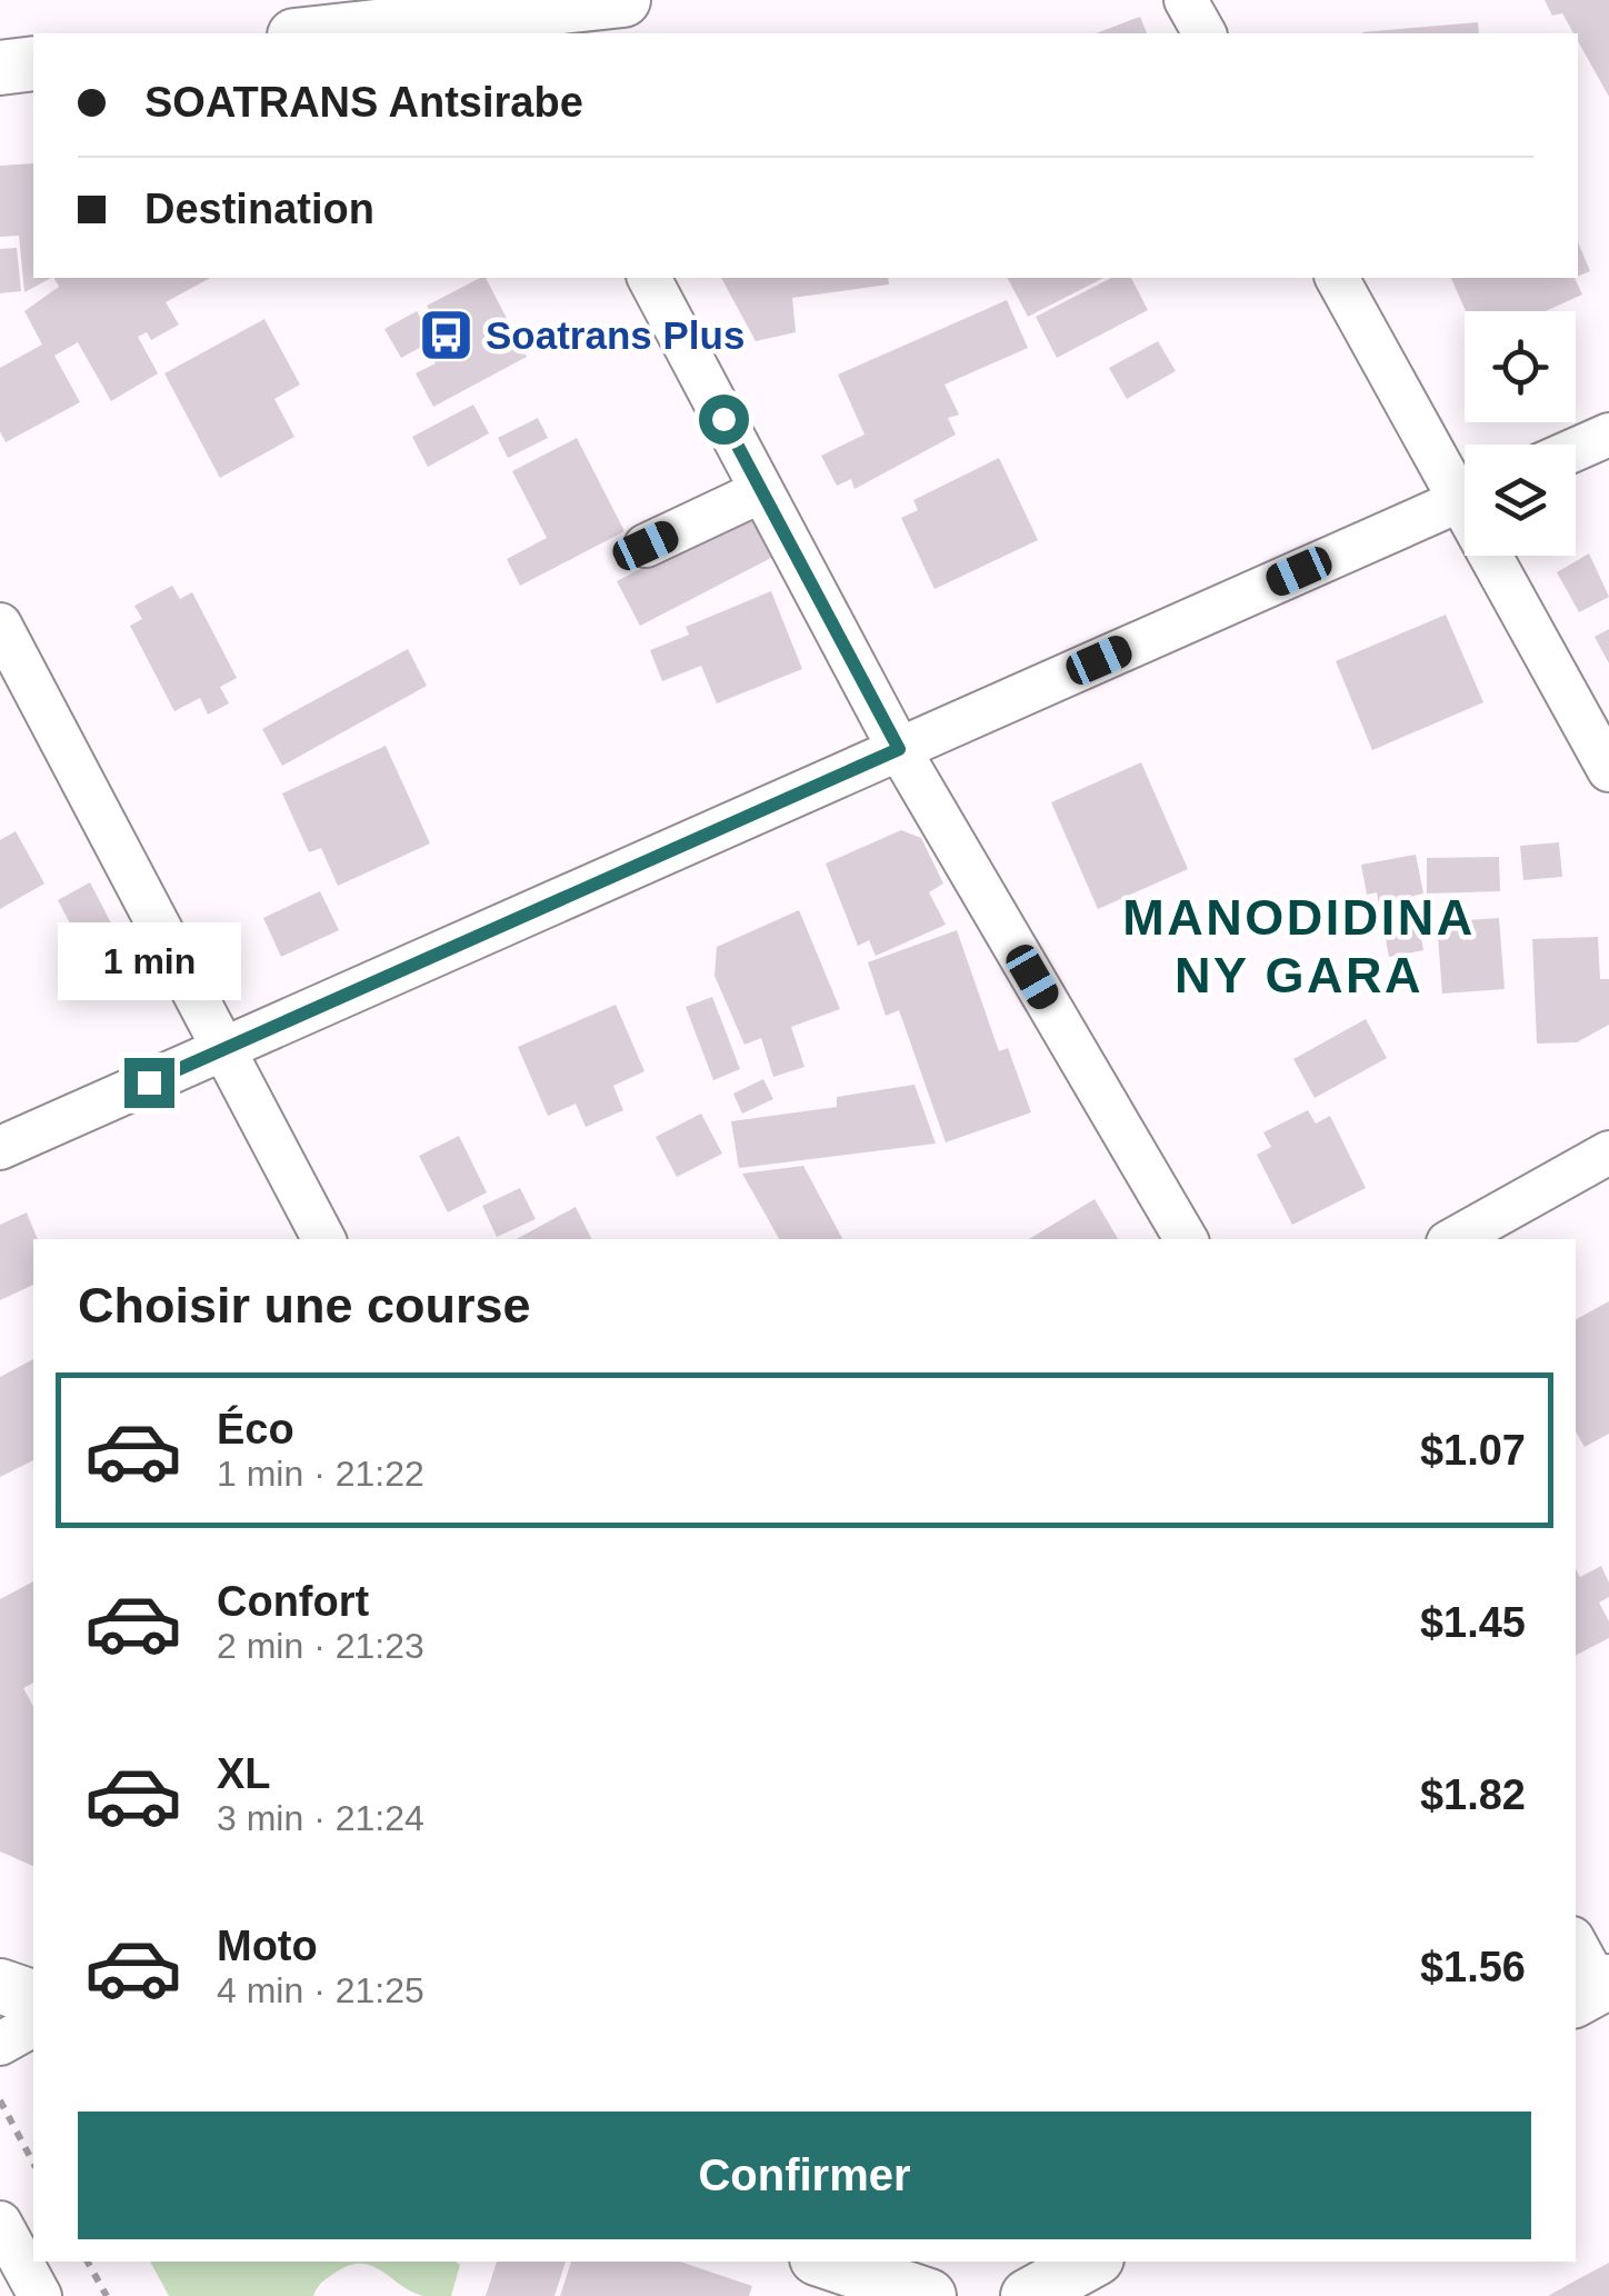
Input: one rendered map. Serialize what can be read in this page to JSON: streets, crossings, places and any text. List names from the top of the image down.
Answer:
{
  "districts": ["MANODIDINA NY GARA"],
  "places": {
    "bus stop": ["Soatrans Plus"]
  },
  "page": {
    "banner": ["SOATRANS Antsirabe", "Destination"],
    "bubble": "1 min",
    "heading": "Choisir une course",
    "list": [
      {
        "name": "Éco",
        "note": "1 min · 21:22",
        "value": "$1.07"
      },
      {
        "name": "Confort",
        "note": "2 min · 21:23",
        "value": "$1.45"
      },
      {
        "name": "XL",
        "note": "3 min · 21:24",
        "value": "$1.82"
      },
      {
        "name": "Moto",
        "note": "4 min · 21:25",
        "value": "$1.56"
      }
    ],
    "buttons": "Confirmer"
  }
}
